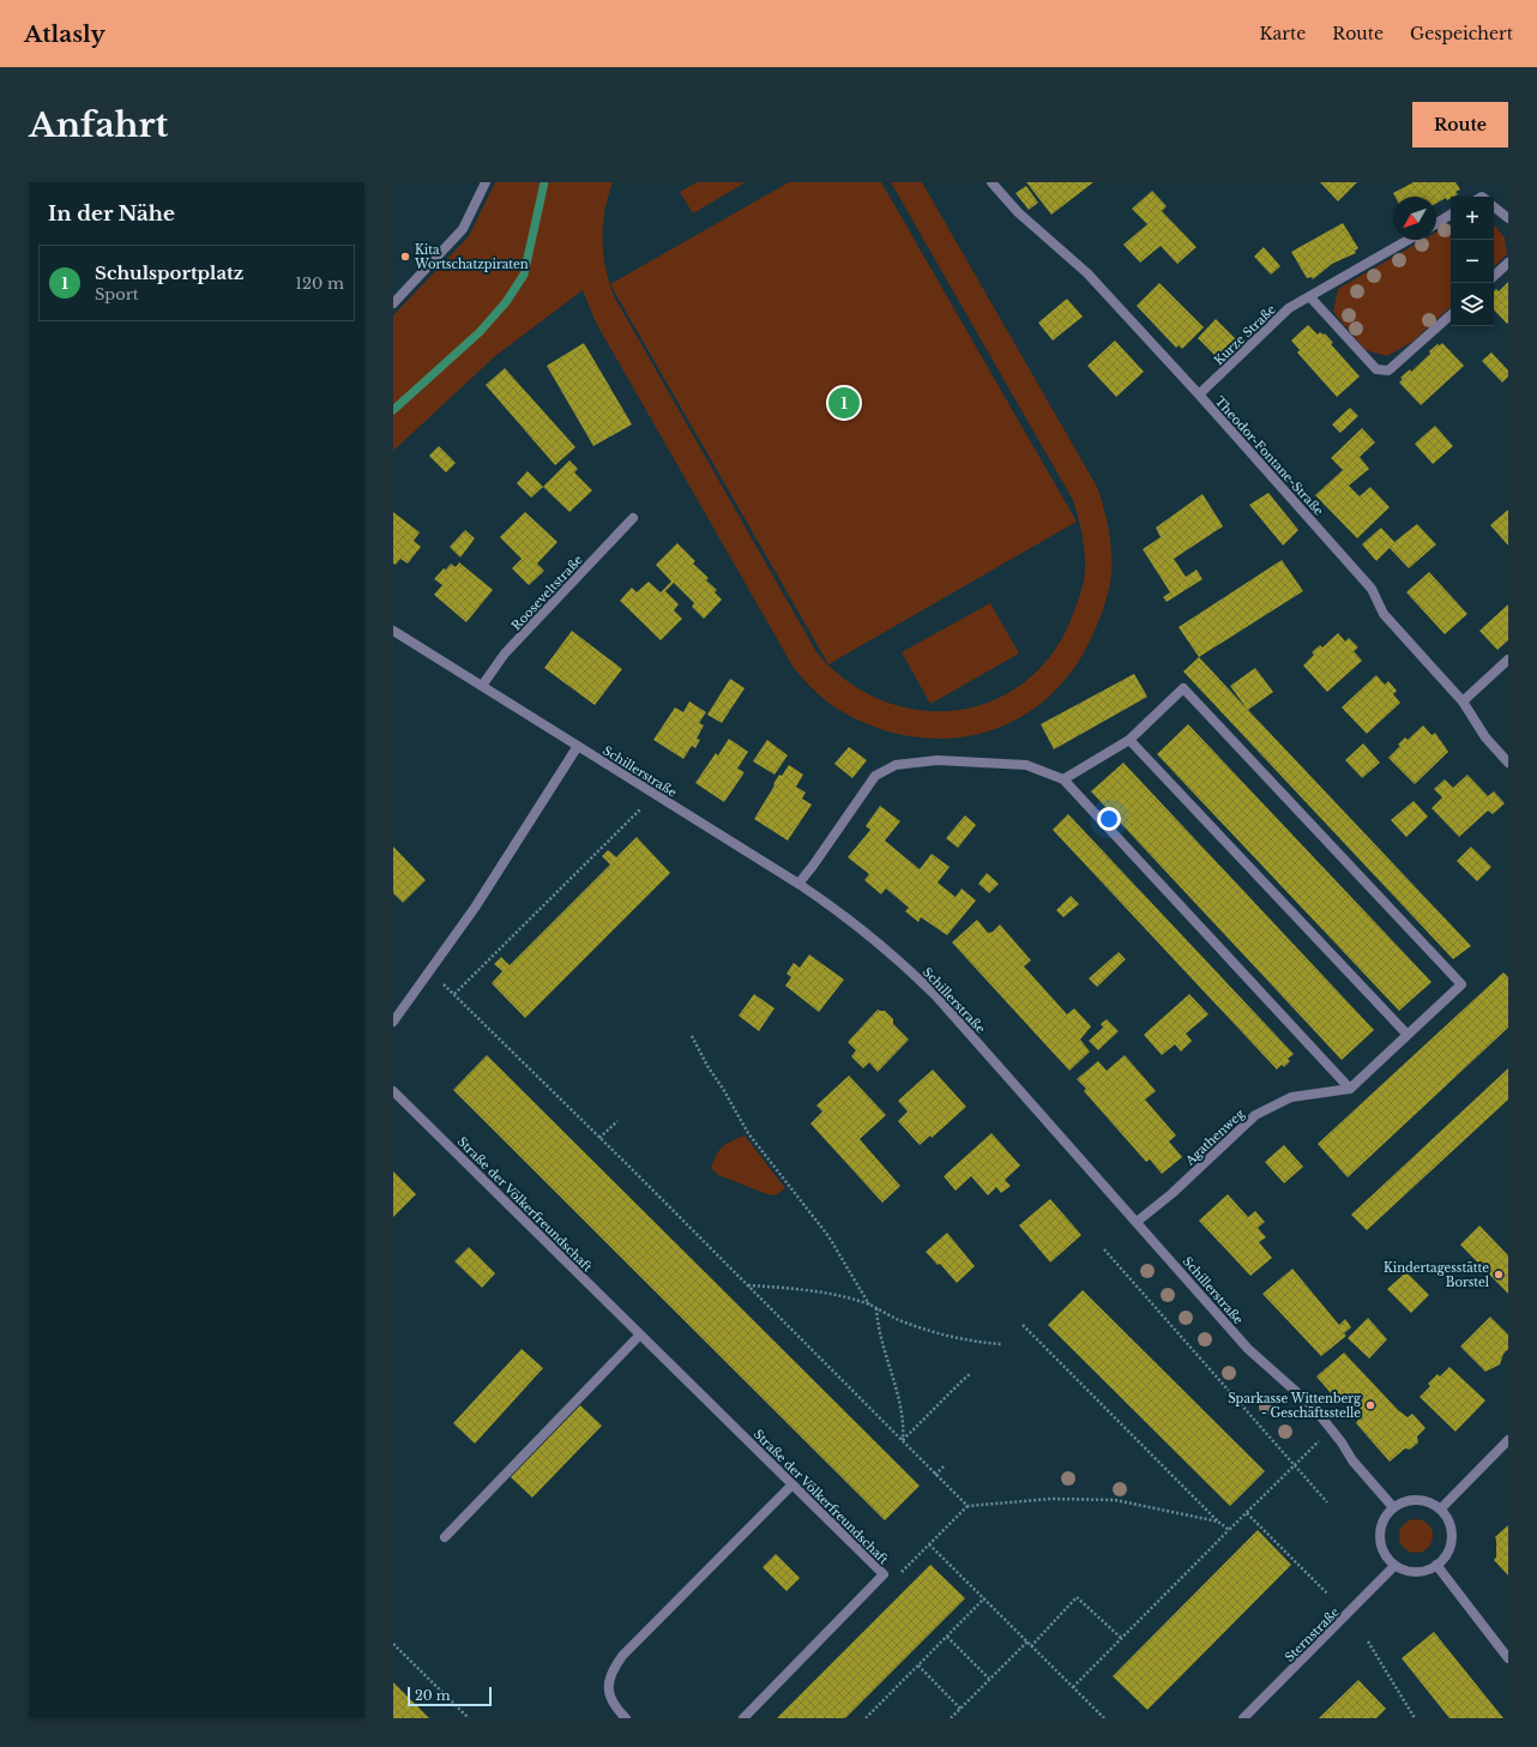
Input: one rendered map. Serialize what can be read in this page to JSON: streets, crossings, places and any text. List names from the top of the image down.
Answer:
{
  "streets": {
    "street": [
      "Kurze Straße",
      "Theodor-Fontane-Straße",
      "Rooseveltstraße",
      "Schillerstraße",
      "Agathenweg",
      "Straße der Völkerfreundschaft",
      "Sternstraße"
    ]
  },
  "crossings": [
    ["Kurze Straße", "Theodor-Fontane-Straße"],
    ["Rooseveltstraße", "Schillerstraße"],
    ["Schillerstraße", "Agathenweg"],
    ["Schillerstraße", "Sternstraße"]
  ],
  "places": ["Kita Wortschatzpiraten", "Kindertagesstätte Borstel", "Sparkasse Wittenberg - Geschäftsstelle"],
  "scale_bar": "20 m",
  "north": "bottom left",
  "page": {
    "header": "Atlasly",
    "nav": ["Karte", "Route", "Gespeichert"],
    "buttons": "Route",
    "title": "Anfahrt",
    "heading": "In der Nähe",
    "map_buttons": ["+", "−"],
    "list": [
      {
        "mark": "1",
        "name": "Schulsportplatz",
        "note": "Sport",
        "value": "120 m"
      }
    ],
    "pins": "1",
    "scale": "20 m"
  }
}
